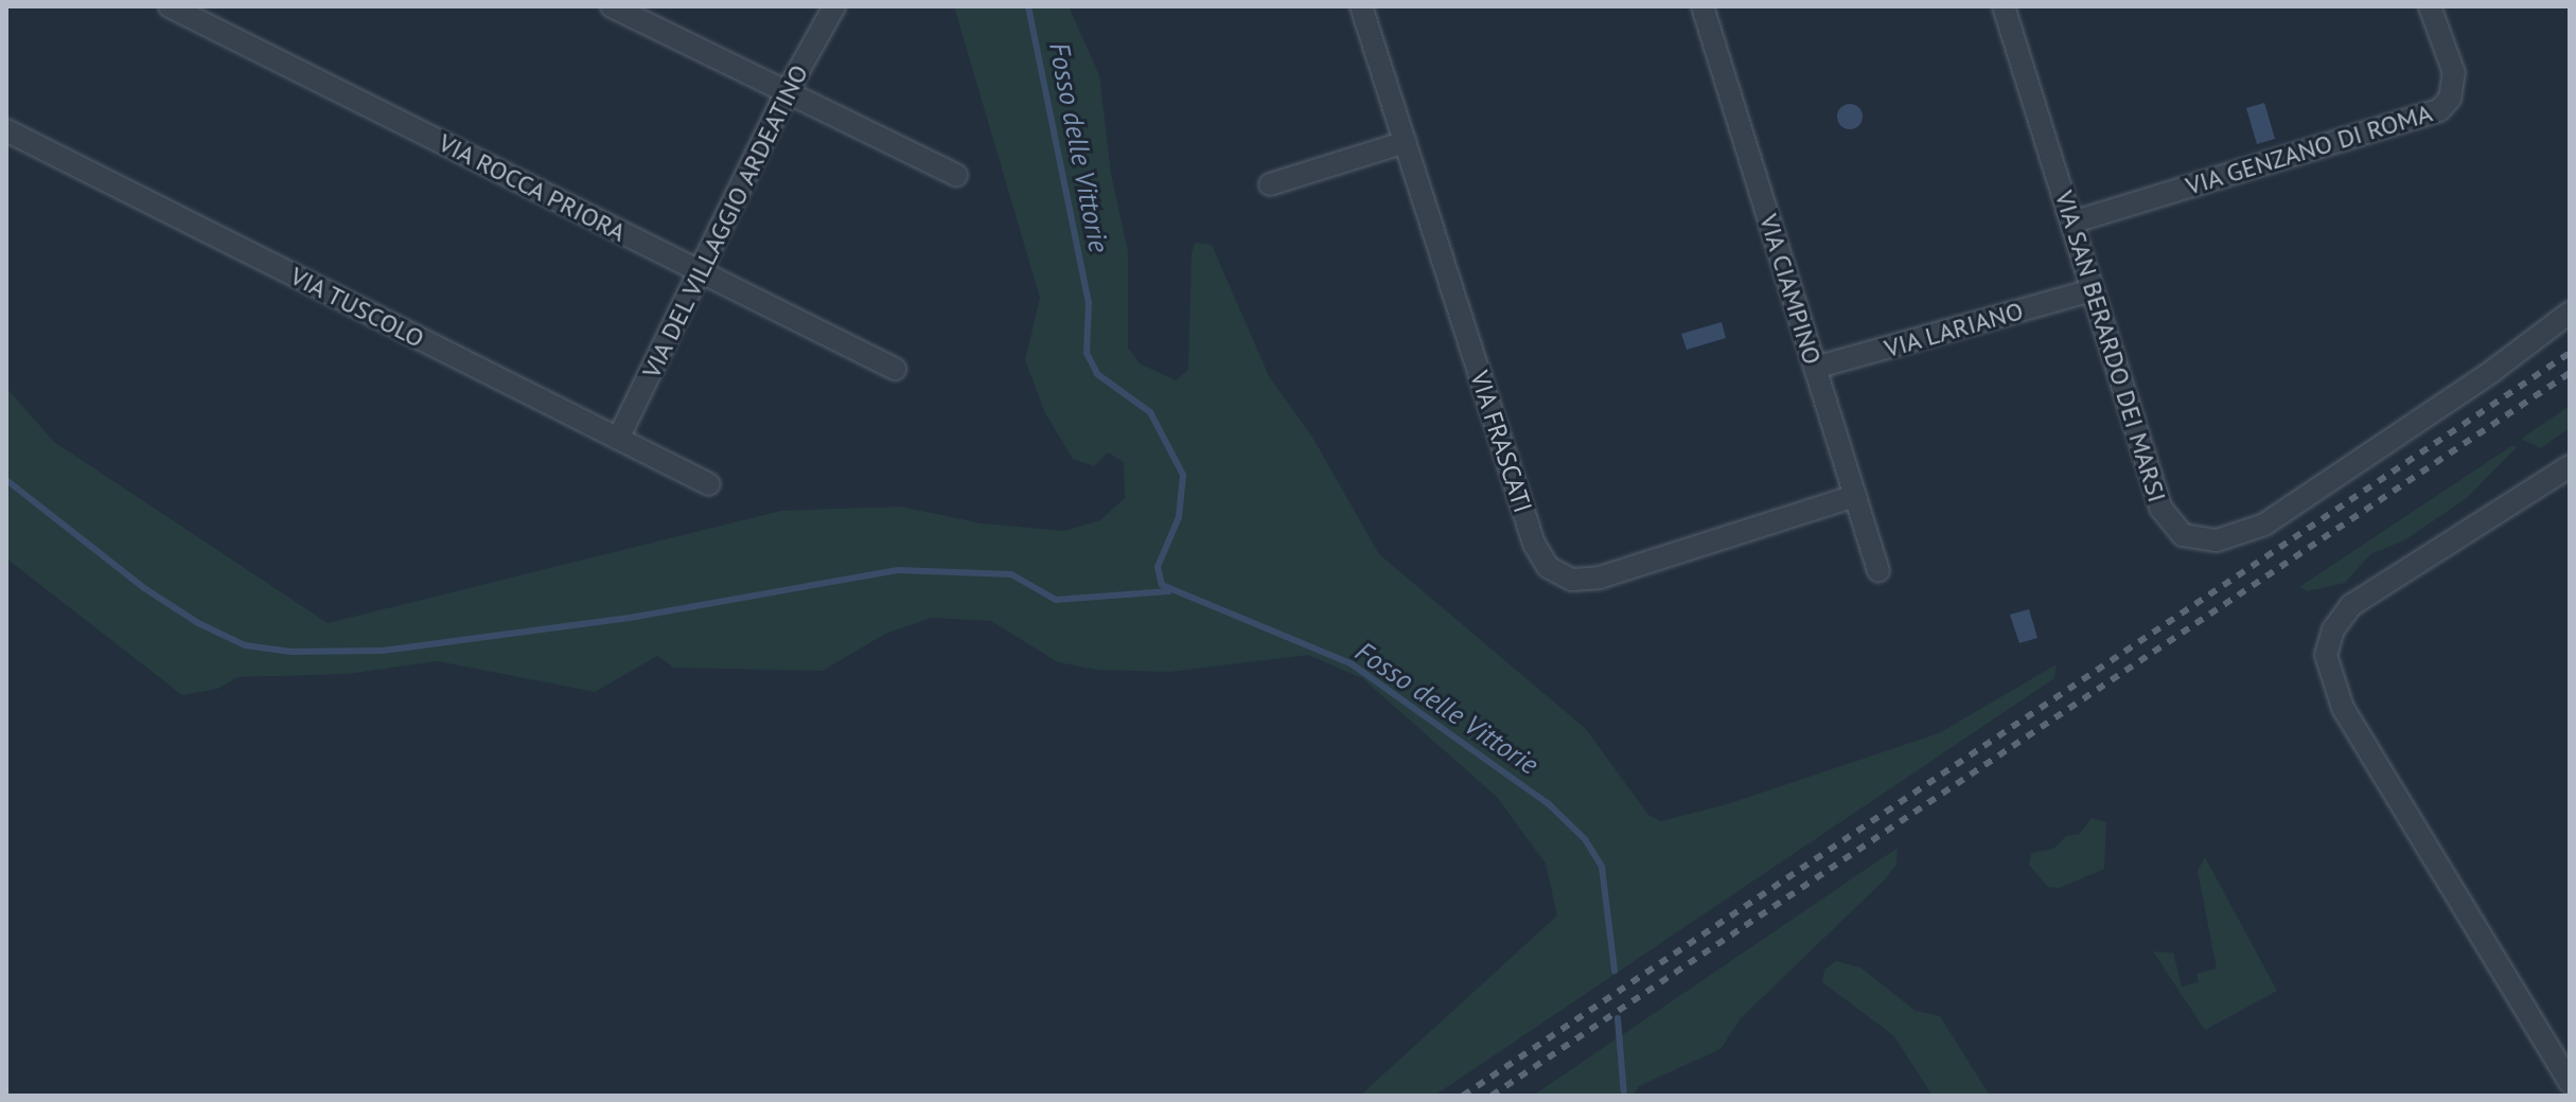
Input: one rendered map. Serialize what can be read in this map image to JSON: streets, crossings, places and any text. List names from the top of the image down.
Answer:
{
  "streets": {
    "street": [
      "VIA GENZANO DI ROMA",
      "VIA ROCCA PRIORA",
      "VIA DEL VILLAGGIO ARDEATINO",
      "VIA CIAMPINO",
      "VIA TUSCOLO",
      "VIA LARIANO",
      "VIA SAN BERARDO DEI MARSI",
      "VIA FRASCATI"
    ]
  },
  "crossings": [
    ["VIA GENZANO DI ROMA", "VIA SAN BERARDO DEI MARSI"],
    ["VIA ROCCA PRIORA", "VIA DEL VILLAGGIO ARDEATINO"],
    ["VIA DEL VILLAGGIO ARDEATINO", "VIA TUSCOLO"],
    ["VIA CIAMPINO", "VIA LARIANO"],
    ["VIA CIAMPINO", "VIA FRASCATI"],
    ["VIA LARIANO", "VIA SAN BERARDO DEI MARSI"]
  ],
  "water": ["Fosso delle Vittorie"]
}
